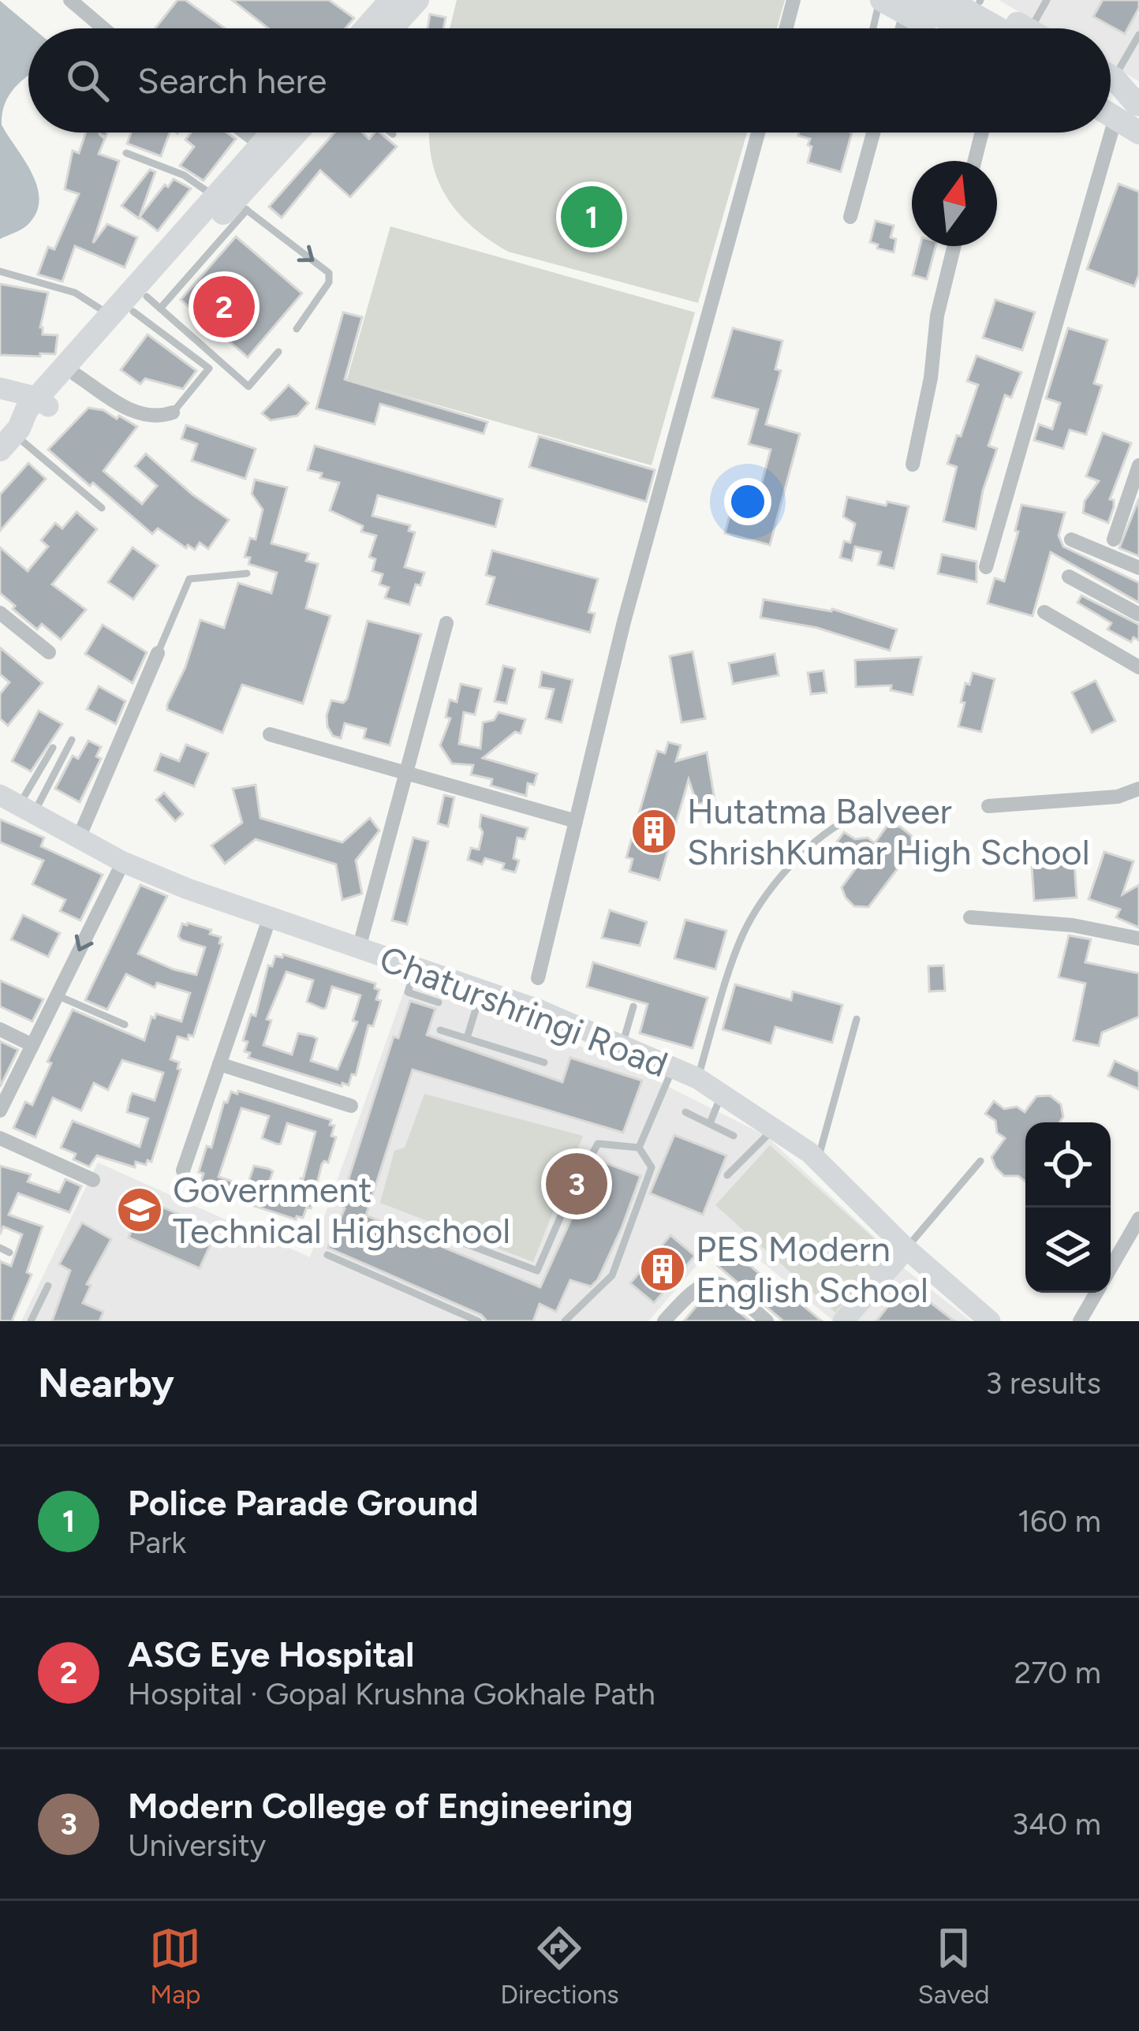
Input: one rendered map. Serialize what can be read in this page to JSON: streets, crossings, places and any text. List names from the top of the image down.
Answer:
{
  "streets": {
    "street": ["Chaturshringi Road"]
  },
  "places": {
    "building": ["Hutatma Balveer ShrishKumar High School", "PES Modern English School"],
    "school or university": ["Government Technical Highschool"]
  },
  "north": "top",
  "page": {
    "search": "Search here",
    "pins": ["1", "2", "3"],
    "heading": ["Nearby", "3 results"],
    "list": [
      {
        "mark": "1",
        "name": "Police Parade Ground",
        "note": "Park",
        "value": "160 m"
      },
      {
        "mark": "2",
        "name": "ASG Eye Hospital",
        "note": "Hospital · Gopal Krushna Gokhale Path",
        "value": "270 m"
      },
      {
        "mark": "3",
        "name": "Modern College of Engineering",
        "note": "University",
        "value": "340 m"
      }
    ],
    "nav": ["Map", "Directions", "Saved"]
  }
}
